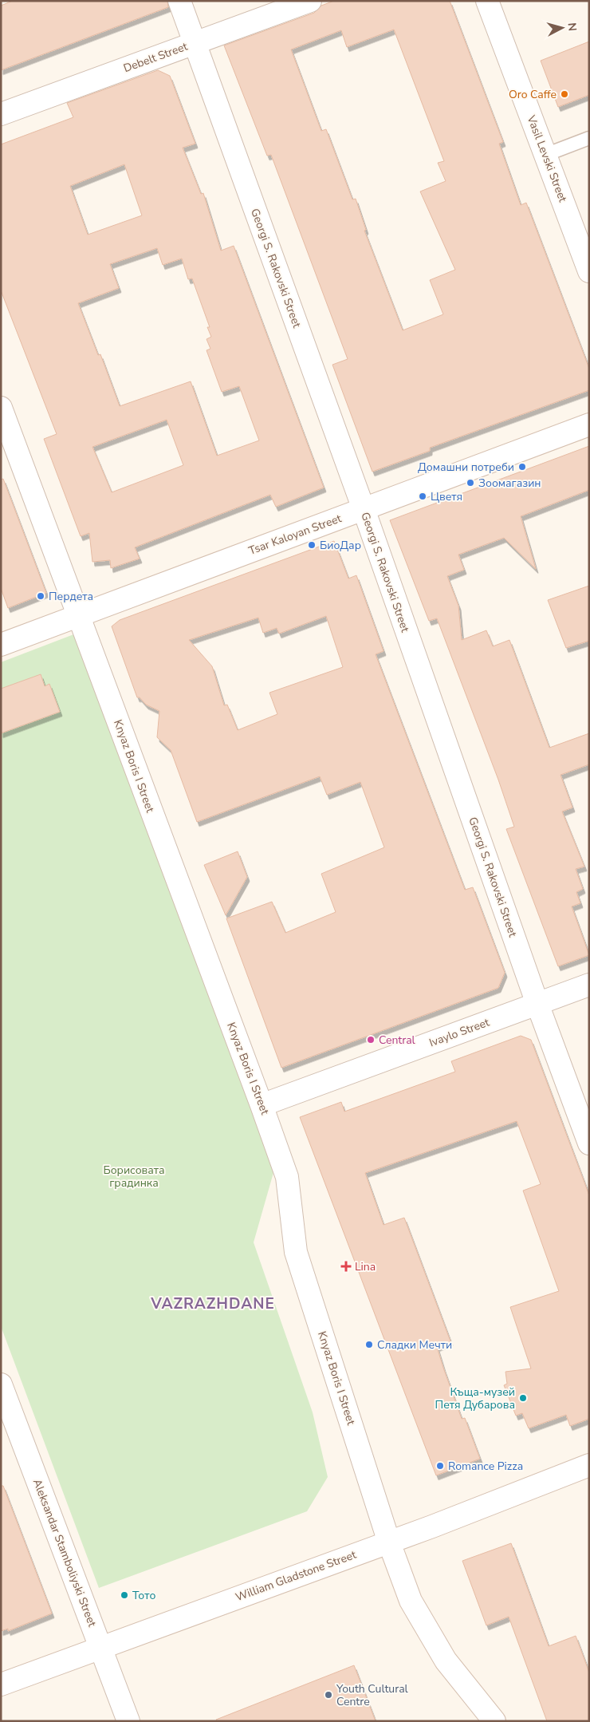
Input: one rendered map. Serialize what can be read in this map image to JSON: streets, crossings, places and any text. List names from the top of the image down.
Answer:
{
  "streets": {
    "street": [
      "Debelt Street",
      "Vasil Levski Street",
      "Georgi S. Rakovski Street",
      "Tsar Kaloyan Street",
      "Knyaz Boris I Street",
      "Ivaylo Street",
      "Aleksandar Stamboliyski Street",
      "William Gladstone Street"
    ]
  },
  "crossings": [
    ["Debelt Street", "Georgi S. Rakovski Street"],
    ["Georgi S. Rakovski Street", "Tsar Kaloyan Street"],
    ["Georgi S. Rakovski Street", "Ivaylo Street"],
    ["Tsar Kaloyan Street", "Knyaz Boris I Street"],
    ["Knyaz Boris I Street", "Ivaylo Street"],
    ["Knyaz Boris I Street", "William Gladstone Street"],
    ["Aleksandar Stamboliyski Street", "William Gladstone Street"]
  ],
  "districts": ["VAZRAZHDANE"],
  "parks": ["Борисовата градинка"],
  "places": {
    "other": [
      "Oro Caffe",
      "Домашни потреби",
      "Зоомагазин",
      "Цветя",
      "БиоДар",
      "Пердета",
      "Central",
      "Сладки Мечти",
      "Къща-музей Петя Дубарова",
      "Romance Pizza",
      "Тото",
      "Youth Cultural Centre"
    ],
    "health": ["Lina"]
  },
  "north": "right"
}
